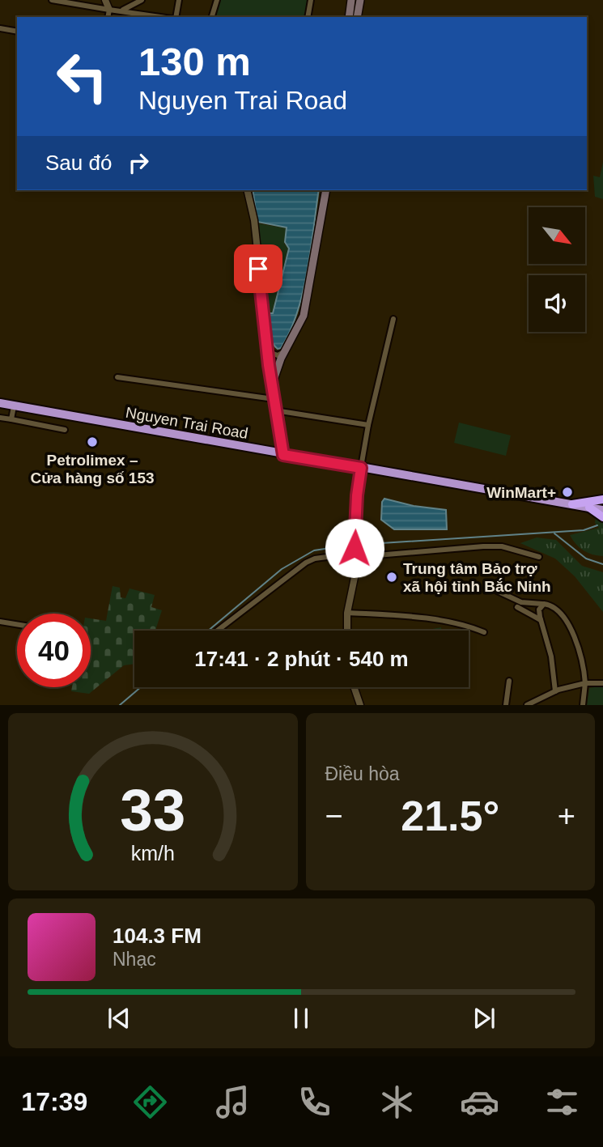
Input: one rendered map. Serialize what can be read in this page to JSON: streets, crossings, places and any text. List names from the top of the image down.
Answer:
{
  "streets": {
    "highway": ["Nguyen Trai Road"]
  },
  "places": ["Petrolimex – Cửa hàng số 153", "WinMart+", "Trung tâm Bảo trợ xã hội tỉnh Bắc Ninh"],
  "north": "bottom right",
  "page": {
    "turn": ["130 m", "Nguyen Trai Road"],
    "then": "Sau đó",
    "limit": "40",
    "trip": "17:41 · 2 phút · 540 m",
    "tile": "Điều hòa",
    "heat": ["−", "21.5°", "+"],
    "song": ["104.3 FM", "Nhạc"],
    "tabs": "17:39",
    "gauge": ["33", "km/h"]
  }
}
